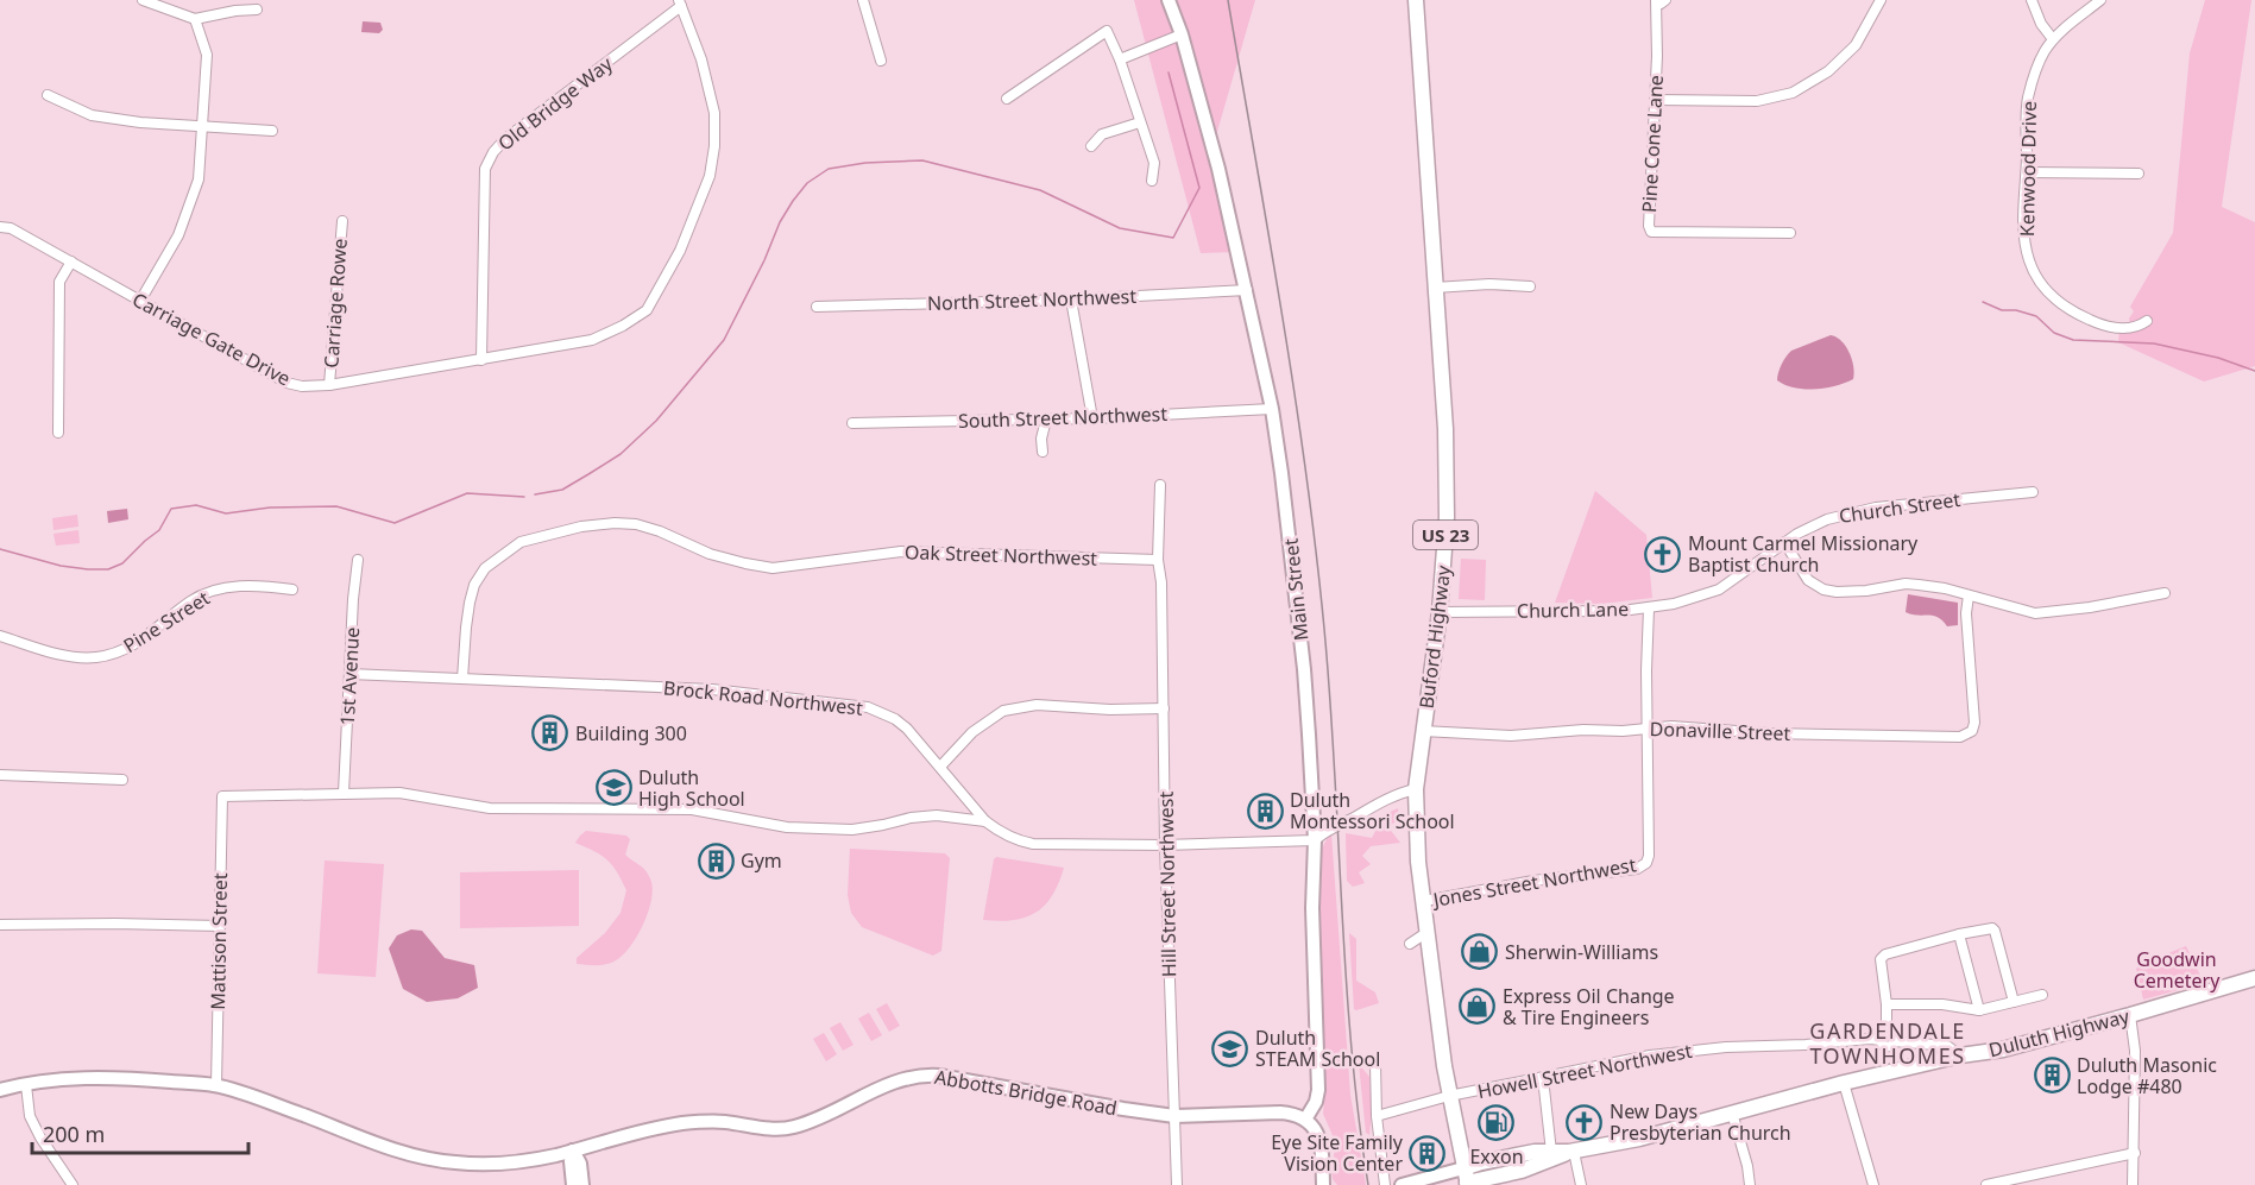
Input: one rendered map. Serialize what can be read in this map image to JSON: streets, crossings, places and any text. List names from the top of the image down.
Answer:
{
  "streets": {
    "main road": [
      "US 23",
      "Main Street",
      "Buford Highway",
      "Duluth Highway",
      "Abbotts Bridge Road"
    ],
    "street": [
      "Old Bridge Way",
      "Pine Cone Lane",
      "Kenwood Drive",
      "North Street Northwest",
      "Carriage Rowe",
      "Carriage Gate Drive",
      "South Street Northwest",
      "Church Street",
      "Oak Street Northwest",
      "Church Lane",
      "Pine Street",
      "1st Avenue",
      "Brock Road Northwest",
      "Donaville Street",
      "Jones Street Northwest",
      "Hill Street Northwest",
      "Mattison Street",
      "Howell Street Northwest"
    ]
  },
  "crossings": [
    ["Old Bridge Way", "Carriage Gate Drive"],
    ["North Street Northwest", "Main Street"],
    ["Carriage Rowe", "Carriage Gate Drive"],
    ["South Street Northwest", "Main Street"],
    ["Church Street", "Church Lane"],
    ["Oak Street Northwest", "Brock Road Northwest"],
    ["Oak Street Northwest", "Hill Street Northwest"],
    ["Main Street", "Brock Road Northwest"],
    ["Main Street", "Abbotts Bridge Road"],
    ["Church Lane", "Buford Highway"],
    ["Buford Highway", "Donaville Street"],
    ["Buford Highway", "Jones Street Northwest"],
    ["Buford Highway", "Duluth Highway"],
    ["Buford Highway", "Howell Street Northwest"],
    ["1st Avenue", "Brock Road Northwest"],
    ["1st Avenue", "Mattison Street"],
    ["Brock Road Northwest", "Hill Street Northwest"],
    ["Donaville Street", "Jones Street Northwest"],
    ["Hill Street Northwest", "Abbotts Bridge Road"],
    ["Mattison Street", "Abbotts Bridge Road"],
    ["Duluth Highway", "Howell Street Northwest"]
  ],
  "districts": ["GARDENDALE TOWNHOMES"],
  "parks": ["Goodwin Cemetery"],
  "places": {
    "church": ["Mount Carmel Missionary Baptist Church", "New Days Presbyterian Church"],
    "building": [
      "Building 300",
      "Duluth Montessori School",
      "Gym",
      "Duluth Masonic Lodge #480",
      "Eye Site Family Vision Center"
    ],
    "school or university": ["Duluth High School", "Duluth STEAM School"],
    "shop": ["Sherwin-Williams", "Express Oil Change & Tire Engineers"],
    "fuel station": ["Exxon"]
  },
  "scale_bar": "200 m"
}
